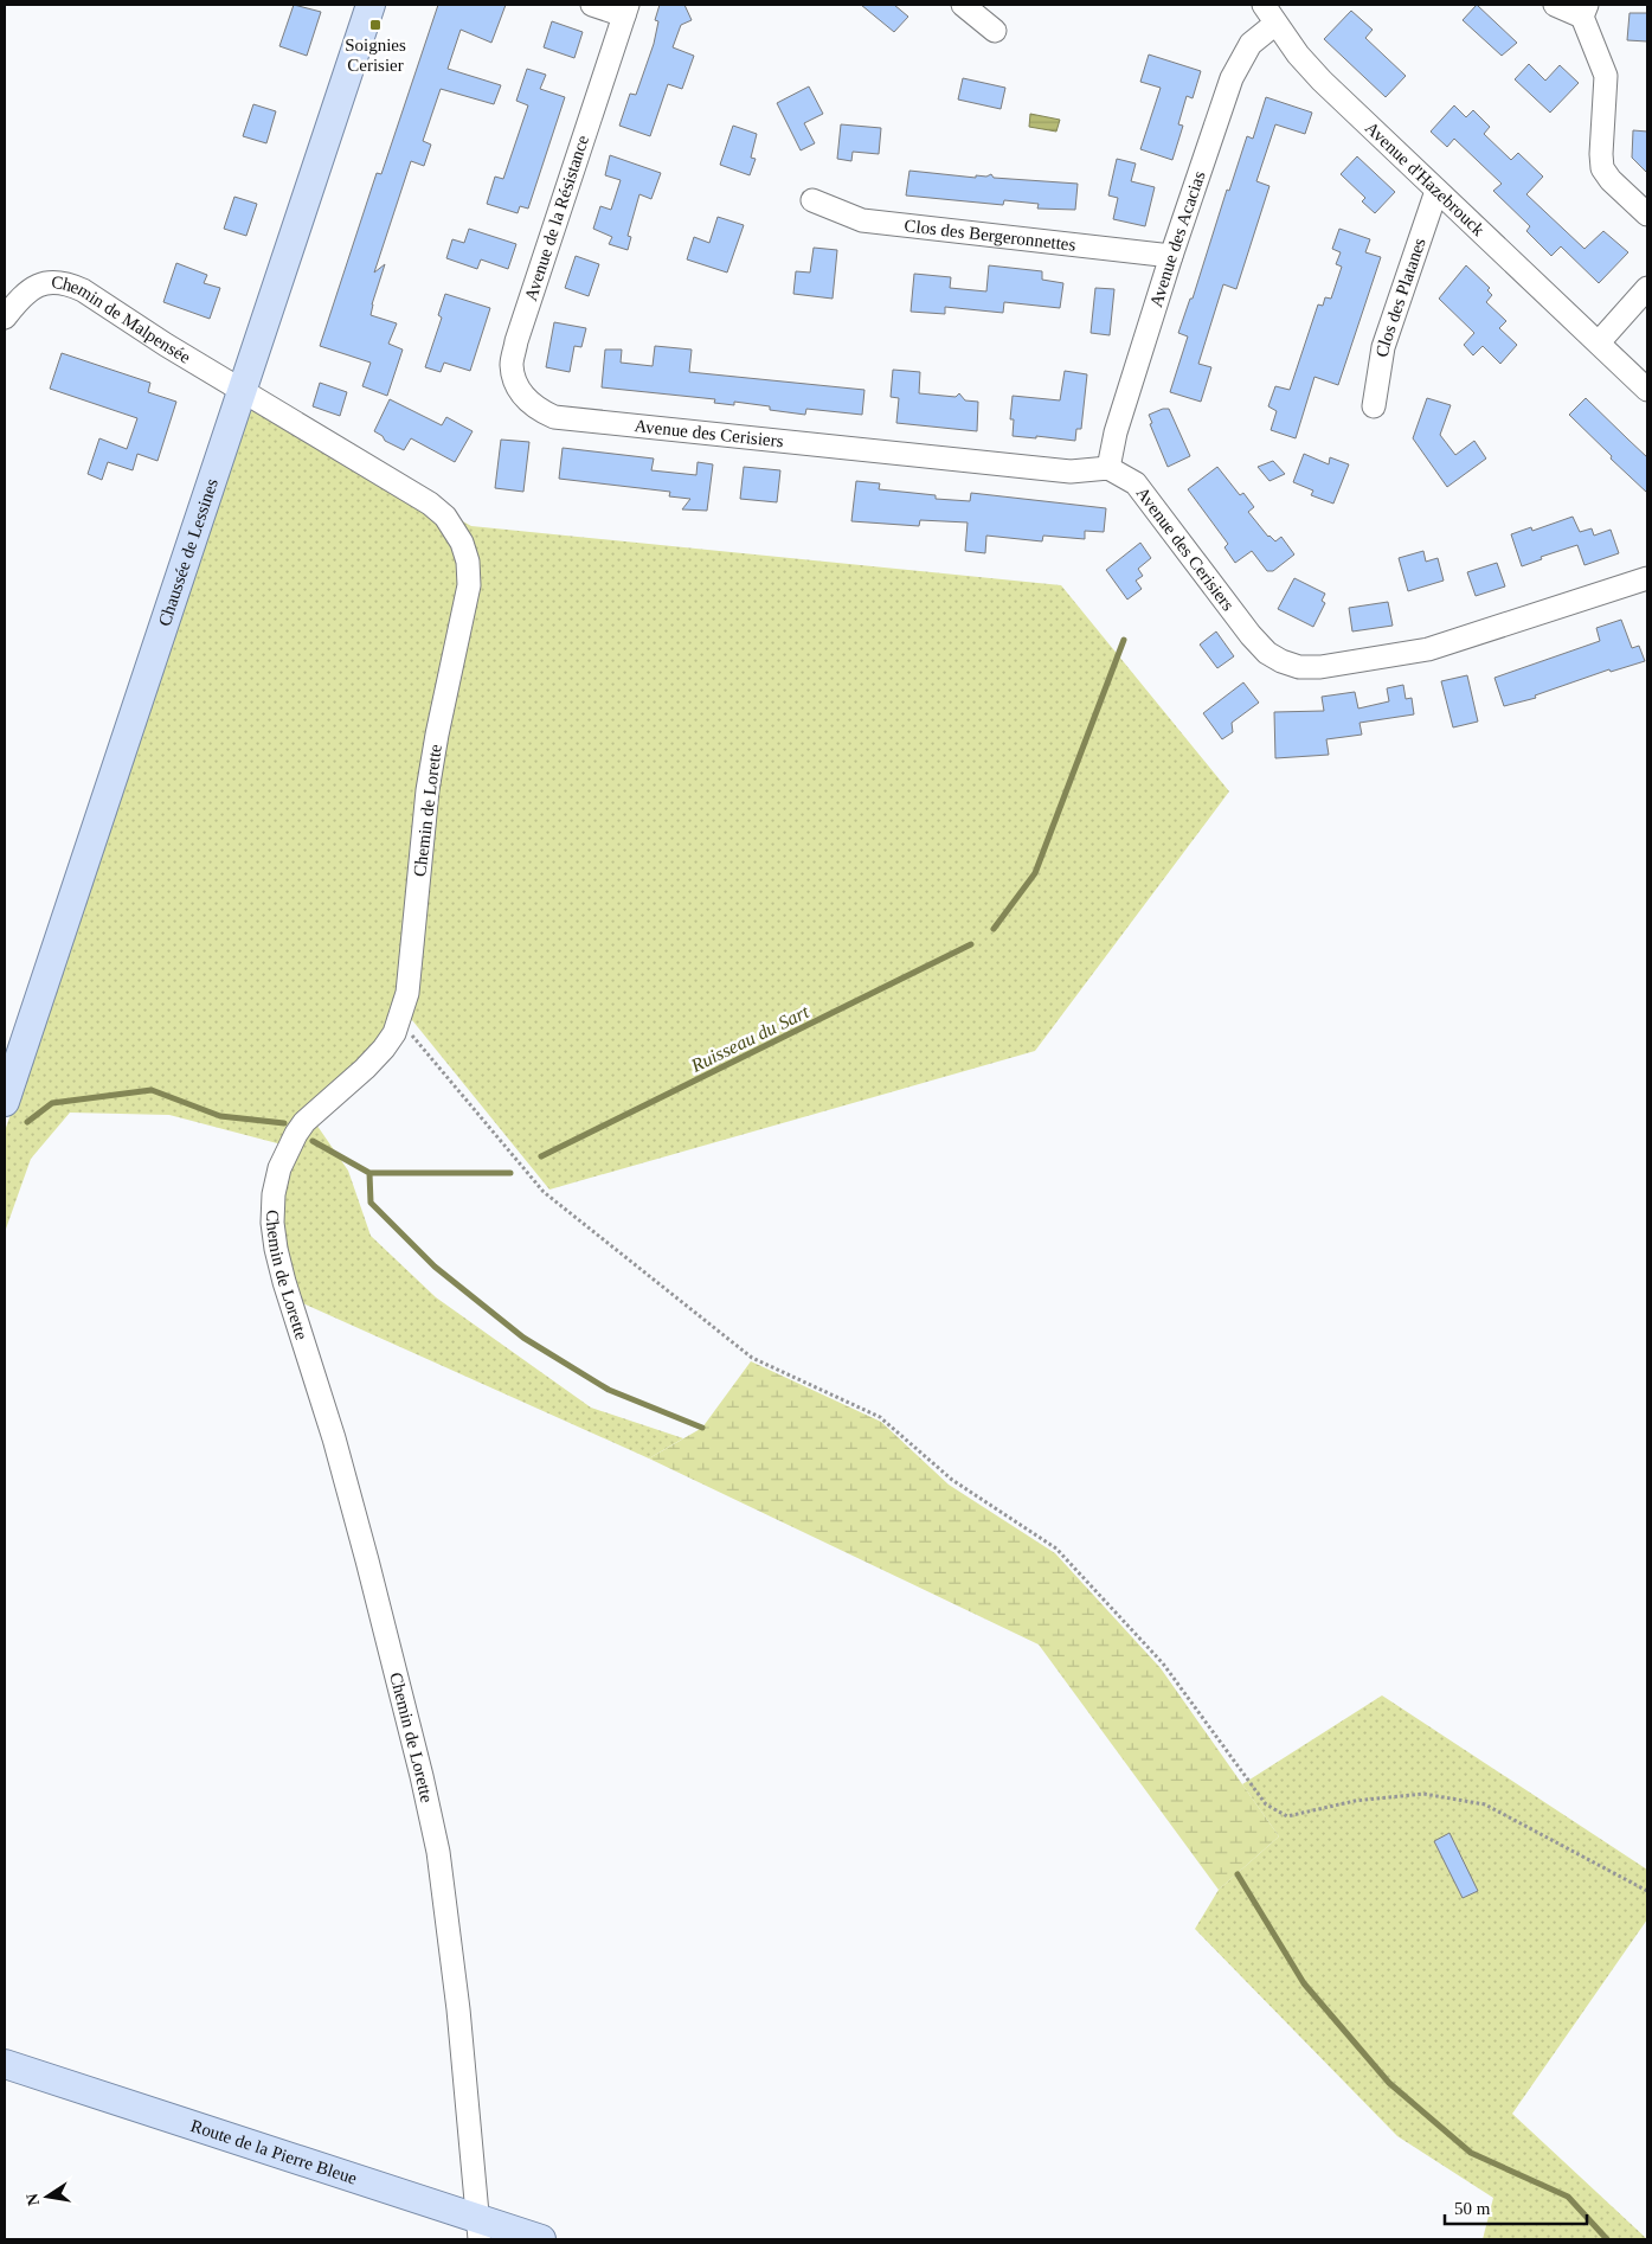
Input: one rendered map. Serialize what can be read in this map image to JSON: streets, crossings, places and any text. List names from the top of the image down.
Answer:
{
  "streets": {
    "main road": ["Chaussée de Lessines", "Route de la Pierre Bleue"],
    "street": [
      "Avenue d'Hazebrouck",
      "Avenue de la Résistance",
      "Clos des Bergeronnettes",
      "Avenue des Acacias",
      "Clos des Platanes",
      "Chemin de Malpensée",
      "Avenue des Cerisiers",
      "Chemin de Lorette"
    ]
  },
  "crossings": [
    ["Avenue d'Hazebrouck", "Avenue des Acacias"],
    ["Avenue d'Hazebrouck", "Clos des Platanes"],
    ["Avenue de la Résistance", "Avenue des Cerisiers"],
    ["Clos des Bergeronnettes", "Avenue des Acacias"],
    ["Avenue des Acacias", "Avenue des Cerisiers"],
    ["Chemin de Malpensée", "Chaussée de Lessines"],
    ["Chemin de Malpensée", "Chemin de Lorette"],
    ["Chaussée de Lessines", "Chemin de Lorette"],
    ["Chemin de Lorette", "Route de la Pierre Bleue"]
  ],
  "water": ["Ruisseau du Sart"],
  "places": {
    "transit": ["Soignies Cerisier"]
  },
  "scale_bar": "50 m",
  "north": "left"
}
